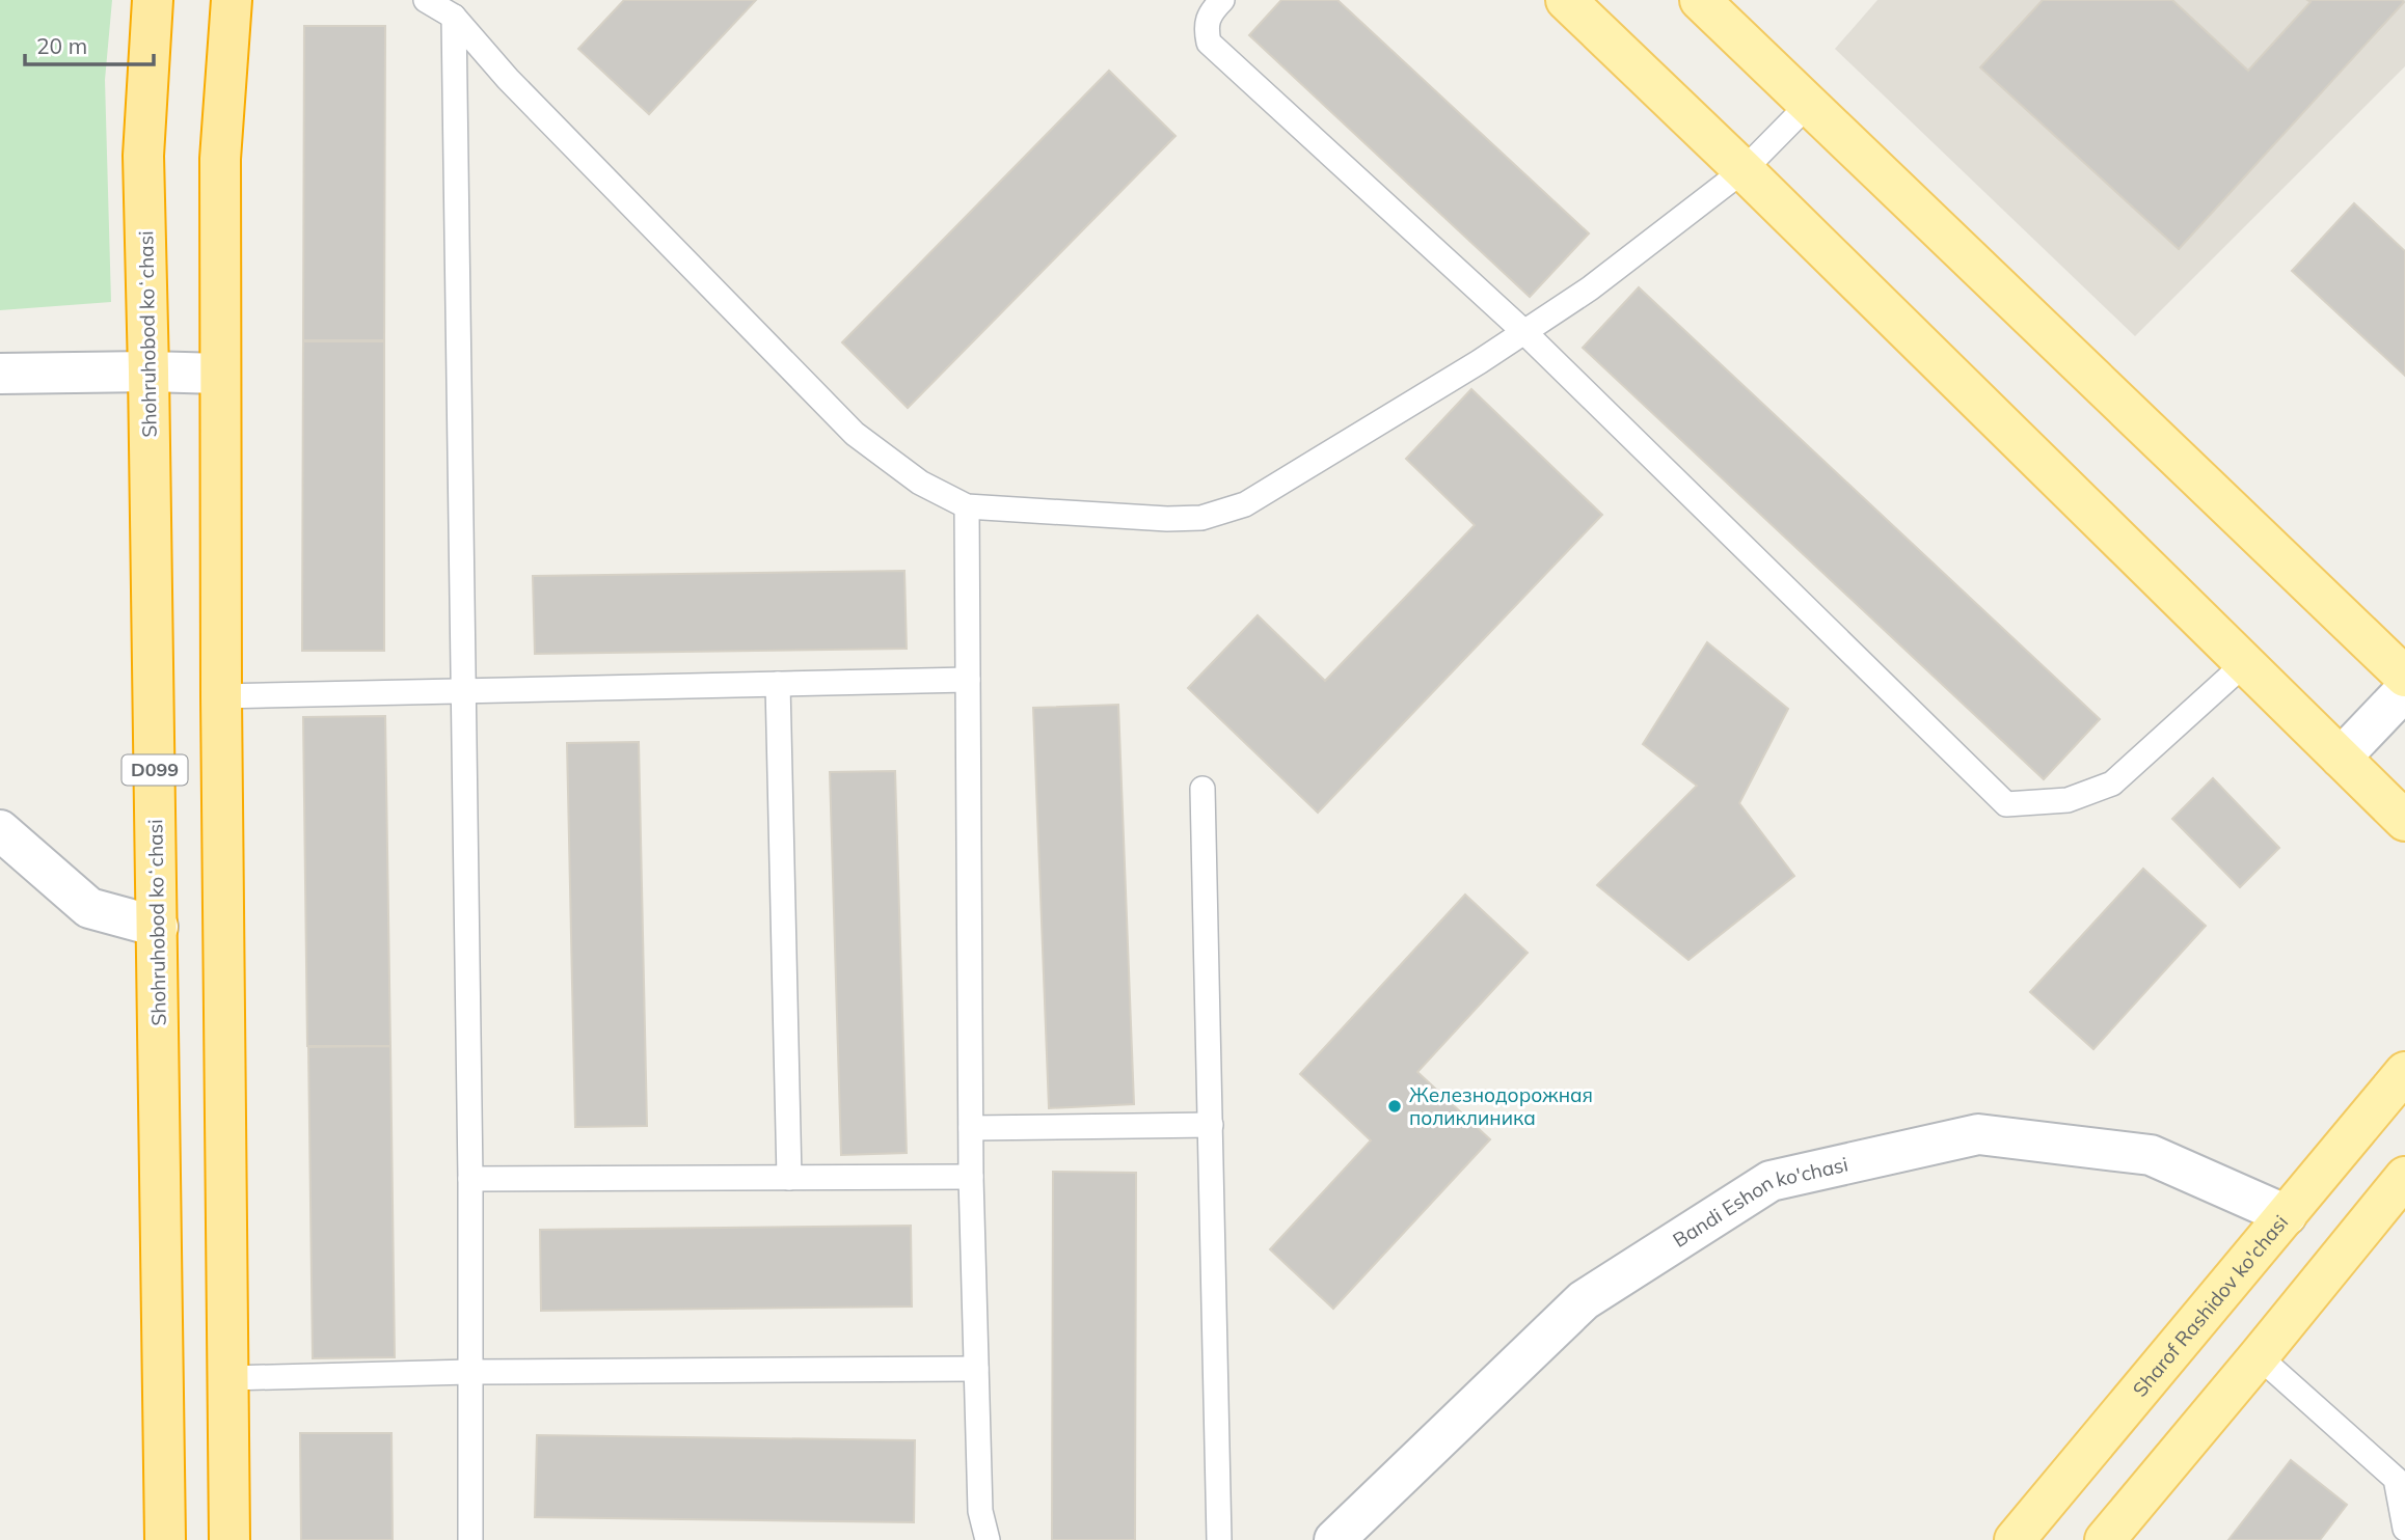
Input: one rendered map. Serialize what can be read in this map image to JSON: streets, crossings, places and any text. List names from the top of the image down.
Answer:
{
  "streets": {
    "highway": ["Shohruhobod koʻchasi", "D099"],
    "main road": ["Sharof Rashidov ko'chasi"],
    "street": ["Bandi Eshon ko'chasi"]
  },
  "crossings": [
    ["Bandi Eshon ko'chasi", "Sharof Rashidov ko'chasi"]
  ],
  "places": ["Железнодорожная поликлиника"],
  "scale_bar": "20 m"
}
